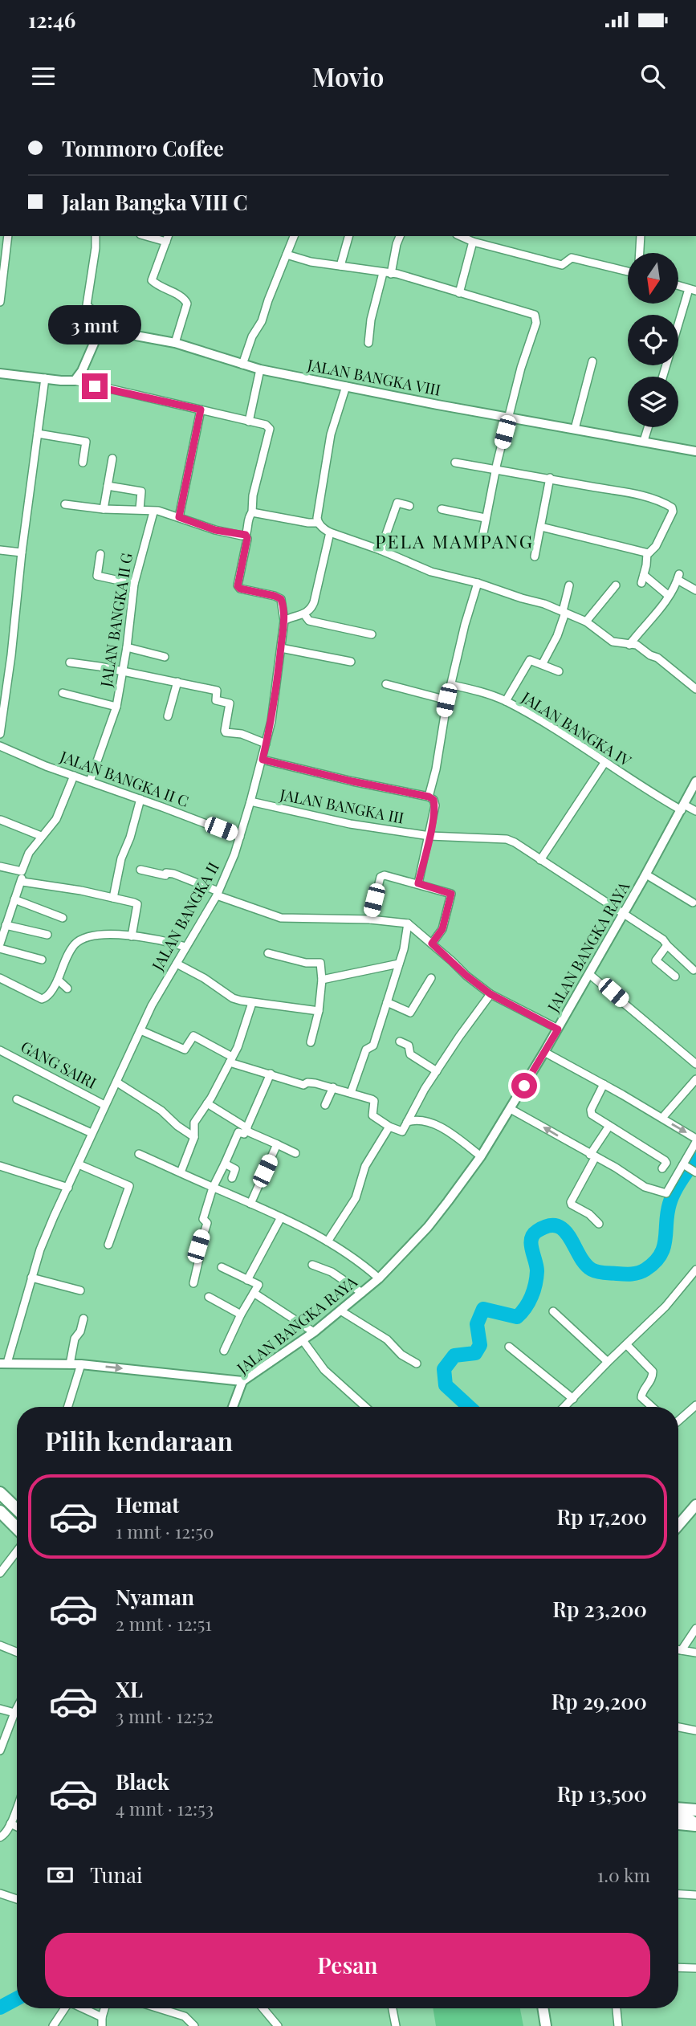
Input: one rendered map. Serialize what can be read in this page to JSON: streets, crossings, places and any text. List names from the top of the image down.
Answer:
{
  "streets": {
    "street": [
      "JALAN BANGKA VIII",
      "JALAN BANGKA II G",
      "JALAN BANGKA IV",
      "JALAN BANGKA II C",
      "JALAN BANGKA III",
      "JALAN BANGKA II",
      "JALAN BANGKA RAYA",
      "GANG SAIRI"
    ]
  },
  "crossings": [
    ["JALAN BANGKA II G", "JALAN BANGKA II C"],
    ["JALAN BANGKA IV", "JALAN BANGKA RAYA"],
    ["JALAN BANGKA II C", "JALAN BANGKA II"],
    ["JALAN BANGKA III", "JALAN BANGKA II"],
    ["JALAN BANGKA III", "JALAN BANGKA RAYA"],
    ["JALAN BANGKA II", "GANG SAIRI"]
  ],
  "districts": ["PELA MAMPANG"],
  "north": "bottom",
  "page": {
    "status": "12:46",
    "header": "Movio",
    "banner": ["Tommoro Coffee", "Jalan Bangka VIII C"],
    "bubble": "3 mnt",
    "heading": "Pilih kendaraan",
    "list": [
      {
        "name": "Hemat",
        "note": "1 mnt · 12:50",
        "value": "Rp 17,200"
      },
      {
        "name": "Nyaman",
        "note": "2 mnt · 12:51",
        "value": "Rp 23,200"
      },
      {
        "name": "XL",
        "note": "3 mnt · 12:52",
        "value": "Rp 29,200"
      },
      {
        "name": "Black",
        "note": "4 mnt · 12:53",
        "value": "Rp 13,500"
      }
    ],
    "pay": ["Tunai", "1.0 km"],
    "buttons": "Pesan"
  }
}
